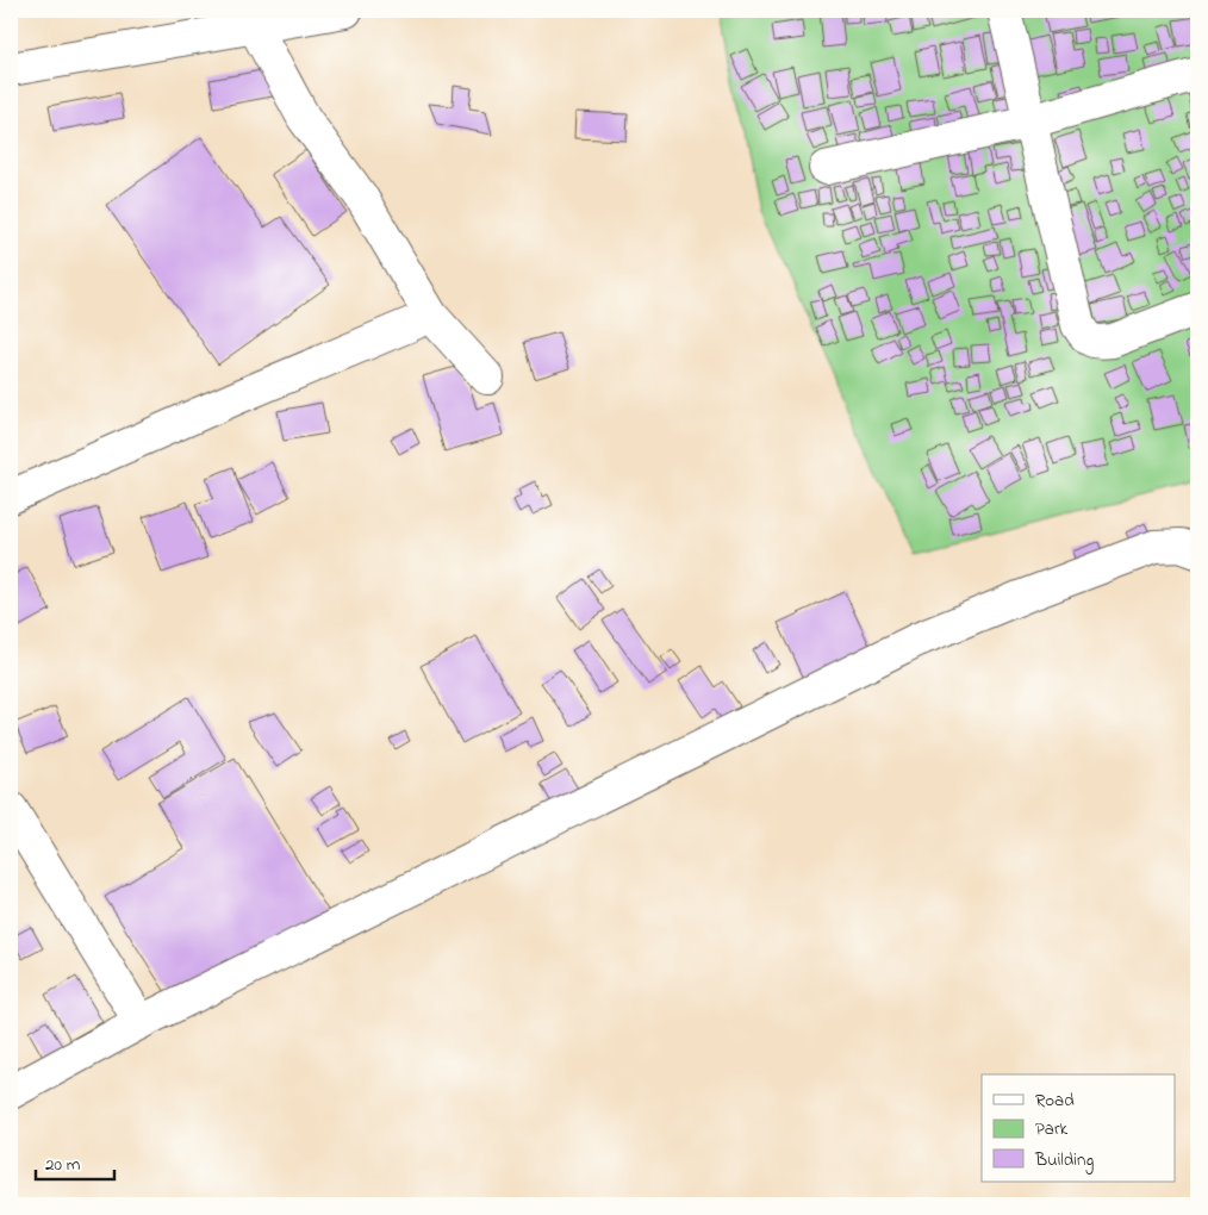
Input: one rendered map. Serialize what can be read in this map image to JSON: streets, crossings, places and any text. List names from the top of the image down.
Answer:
{
  "legend": ["Road", "Park", "Building"],
  "scale_bar": "20 m"
}
